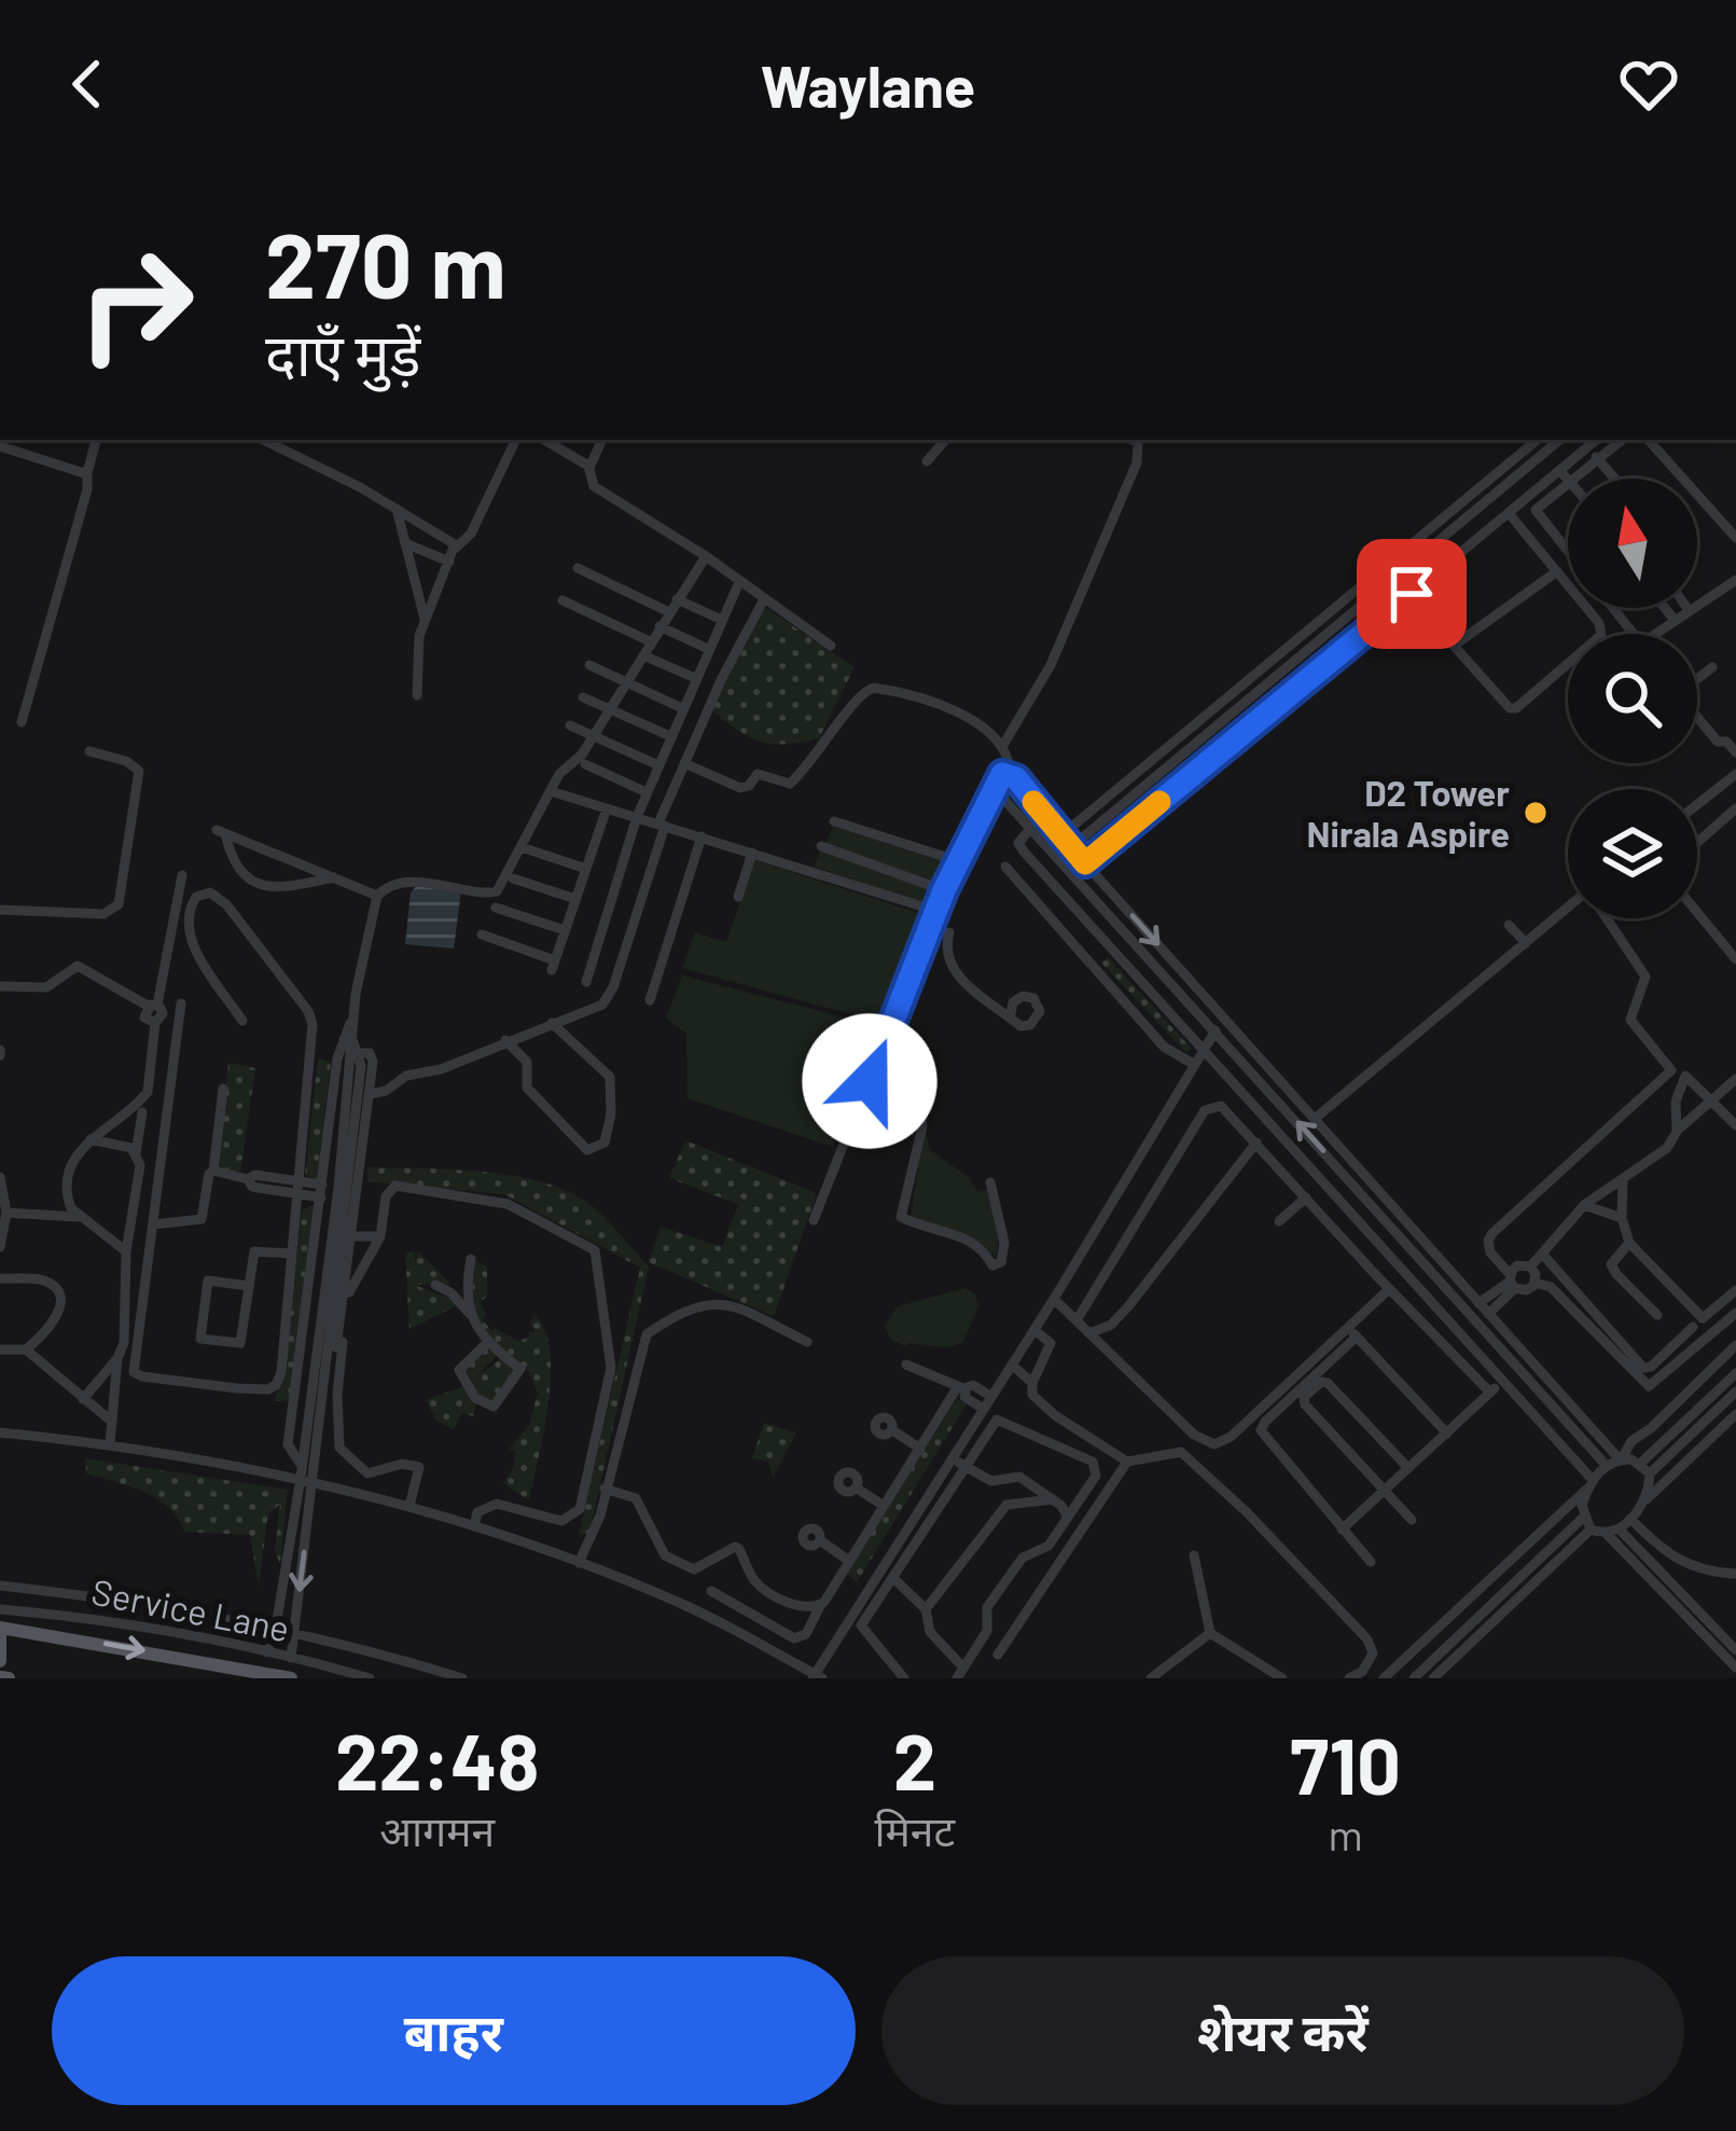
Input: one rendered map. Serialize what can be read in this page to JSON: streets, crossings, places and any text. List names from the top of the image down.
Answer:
{
  "streets": {
    "street": ["Service Lane"]
  },
  "places": ["D2 Tower Nirala Aspire"],
  "north": "top",
  "page": {
    "header": "Waylane",
    "turn": ["270 m", "दाएँ मुड़ें"],
    "eta": [
      "22:48",
      "आगमन",
      "2",
      "मिनट",
      "710",
      "m"
    ],
    "buttons": ["बाहर", "शेयर करें"]
  }
}
